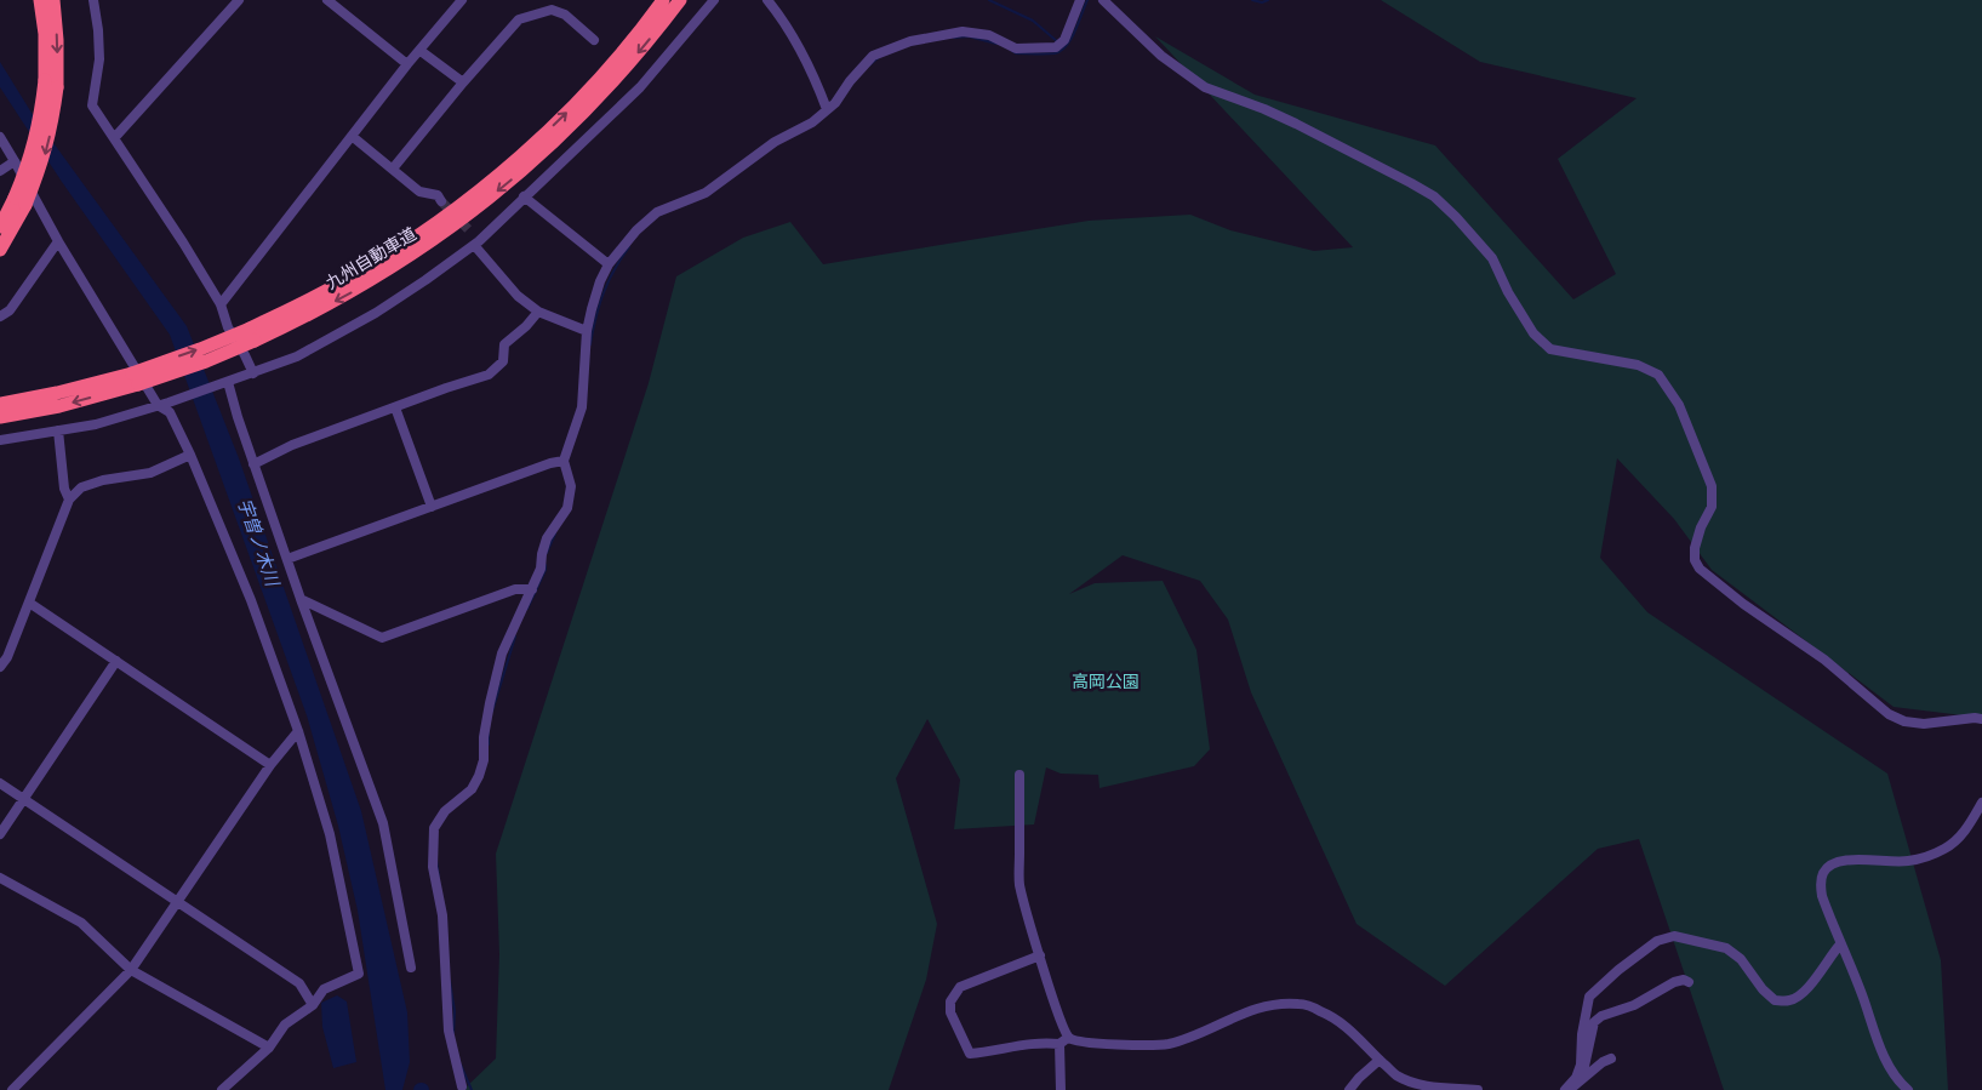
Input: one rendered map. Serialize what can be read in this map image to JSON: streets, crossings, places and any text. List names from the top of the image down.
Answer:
{
  "streets": {
    "highway": ["九州自動車道"]
  },
  "water": ["宇曽ノ木川"],
  "parks": ["高岡公園"]
}
